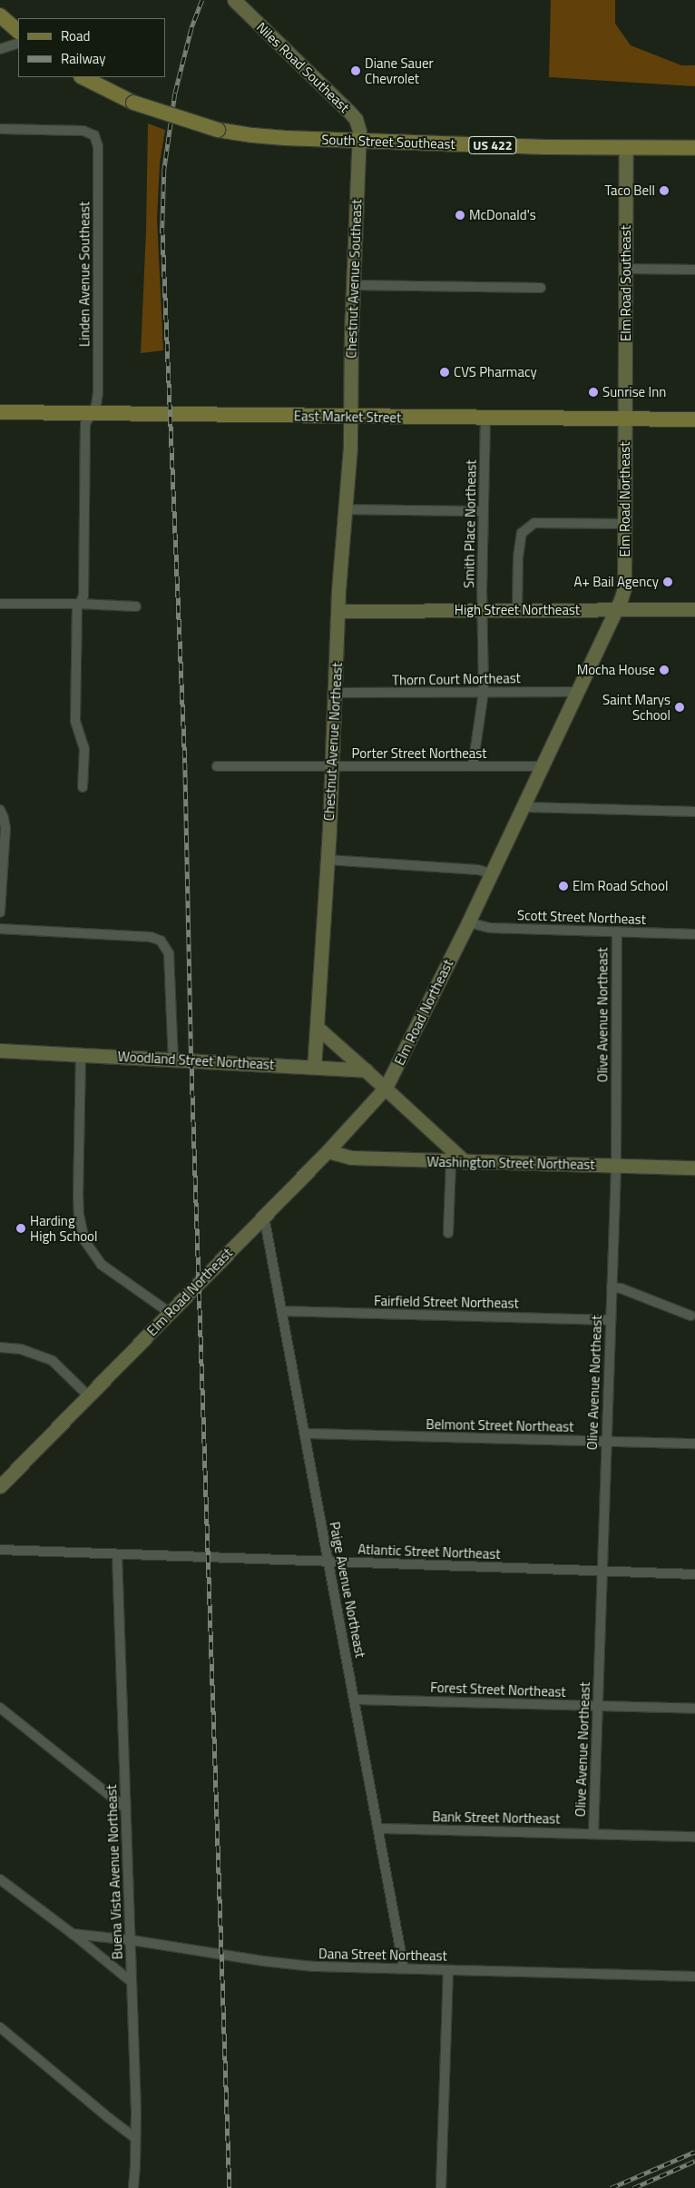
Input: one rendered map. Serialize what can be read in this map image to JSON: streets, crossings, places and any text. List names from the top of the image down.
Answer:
{
  "streets": {
    "main road": ["South Street Southeast", "US 422", "East Market Street"],
    "street": [
      "Niles Road Southeast",
      "Linden Avenue Southeast",
      "Chestnut Avenue Southeast",
      "Elm Road Southeast",
      "Elm Road Northeast",
      "Smith Place Northeast",
      "High Street Northeast",
      "Thorn Court Northeast",
      "Chestnut Avenue Northeast",
      "Porter Street Northeast",
      "Scott Street Northeast",
      "Olive Avenue Northeast",
      "Woodland Street Northeast",
      "Washington Street Northeast",
      "Fairfield Street Northeast",
      "Belmont Street Northeast",
      "Atlantic Street Northeast",
      "Paige Avenue Northeast",
      "Forest Street Northeast",
      "Bank Street Northeast",
      "Buena Vista Avenue Northeast",
      "Dana Street Northeast"
    ]
  },
  "crossings": [
    ["Niles Road Southeast", "South Street Southeast"],
    ["Niles Road Southeast", "Chestnut Avenue Southeast"],
    ["South Street Southeast", "Chestnut Avenue Southeast"],
    ["South Street Southeast", "Elm Road Southeast"],
    ["Linden Avenue Southeast", "East Market Street"],
    ["Chestnut Avenue Southeast", "East Market Street"],
    ["Chestnut Avenue Southeast", "Chestnut Avenue Northeast"],
    ["Elm Road Southeast", "East Market Street"],
    ["Elm Road Southeast", "Elm Road Northeast"],
    ["East Market Street", "Elm Road Northeast"],
    ["East Market Street", "Smith Place Northeast"],
    ["East Market Street", "Chestnut Avenue Northeast"],
    ["Elm Road Northeast", "High Street Northeast"],
    ["Elm Road Northeast", "Thorn Court Northeast"],
    ["Elm Road Northeast", "Porter Street Northeast"],
    ["Elm Road Northeast", "Scott Street Northeast"],
    ["Elm Road Northeast", "Washington Street Northeast"],
    ["Elm Road Northeast", "Paige Avenue Northeast"],
    ["Smith Place Northeast", "High Street Northeast"],
    ["Smith Place Northeast", "Thorn Court Northeast"],
    ["Smith Place Northeast", "Porter Street Northeast"],
    ["High Street Northeast", "Chestnut Avenue Northeast"],
    ["Thorn Court Northeast", "Chestnut Avenue Northeast"],
    ["Chestnut Avenue Northeast", "Porter Street Northeast"],
    ["Chestnut Avenue Northeast", "Woodland Street Northeast"],
    ["Scott Street Northeast", "Olive Avenue Northeast"],
    ["Olive Avenue Northeast", "Washington Street Northeast"],
    ["Olive Avenue Northeast", "Fairfield Street Northeast"],
    ["Olive Avenue Northeast", "Belmont Street Northeast"],
    ["Olive Avenue Northeast", "Atlantic Street Northeast"],
    ["Olive Avenue Northeast", "Forest Street Northeast"],
    ["Olive Avenue Northeast", "Bank Street Northeast"],
    ["Fairfield Street Northeast", "Paige Avenue Northeast"],
    ["Belmont Street Northeast", "Paige Avenue Northeast"],
    ["Atlantic Street Northeast", "Paige Avenue Northeast"],
    ["Atlantic Street Northeast", "Buena Vista Avenue Northeast"],
    ["Paige Avenue Northeast", "Forest Street Northeast"],
    ["Paige Avenue Northeast", "Bank Street Northeast"],
    ["Paige Avenue Northeast", "Dana Street Northeast"],
    ["Buena Vista Avenue Northeast", "Dana Street Northeast"]
  ],
  "places": [
    "Diane Sauer Chevrolet",
    "Taco Bell",
    "McDonald's",
    "CVS Pharmacy",
    "Sunrise Inn",
    "A+ Bail Agency",
    "Mocha House",
    "Saint Marys School",
    "Elm Road School",
    "Harding High School"
  ],
  "legend": ["Road", "Railway"]
}
